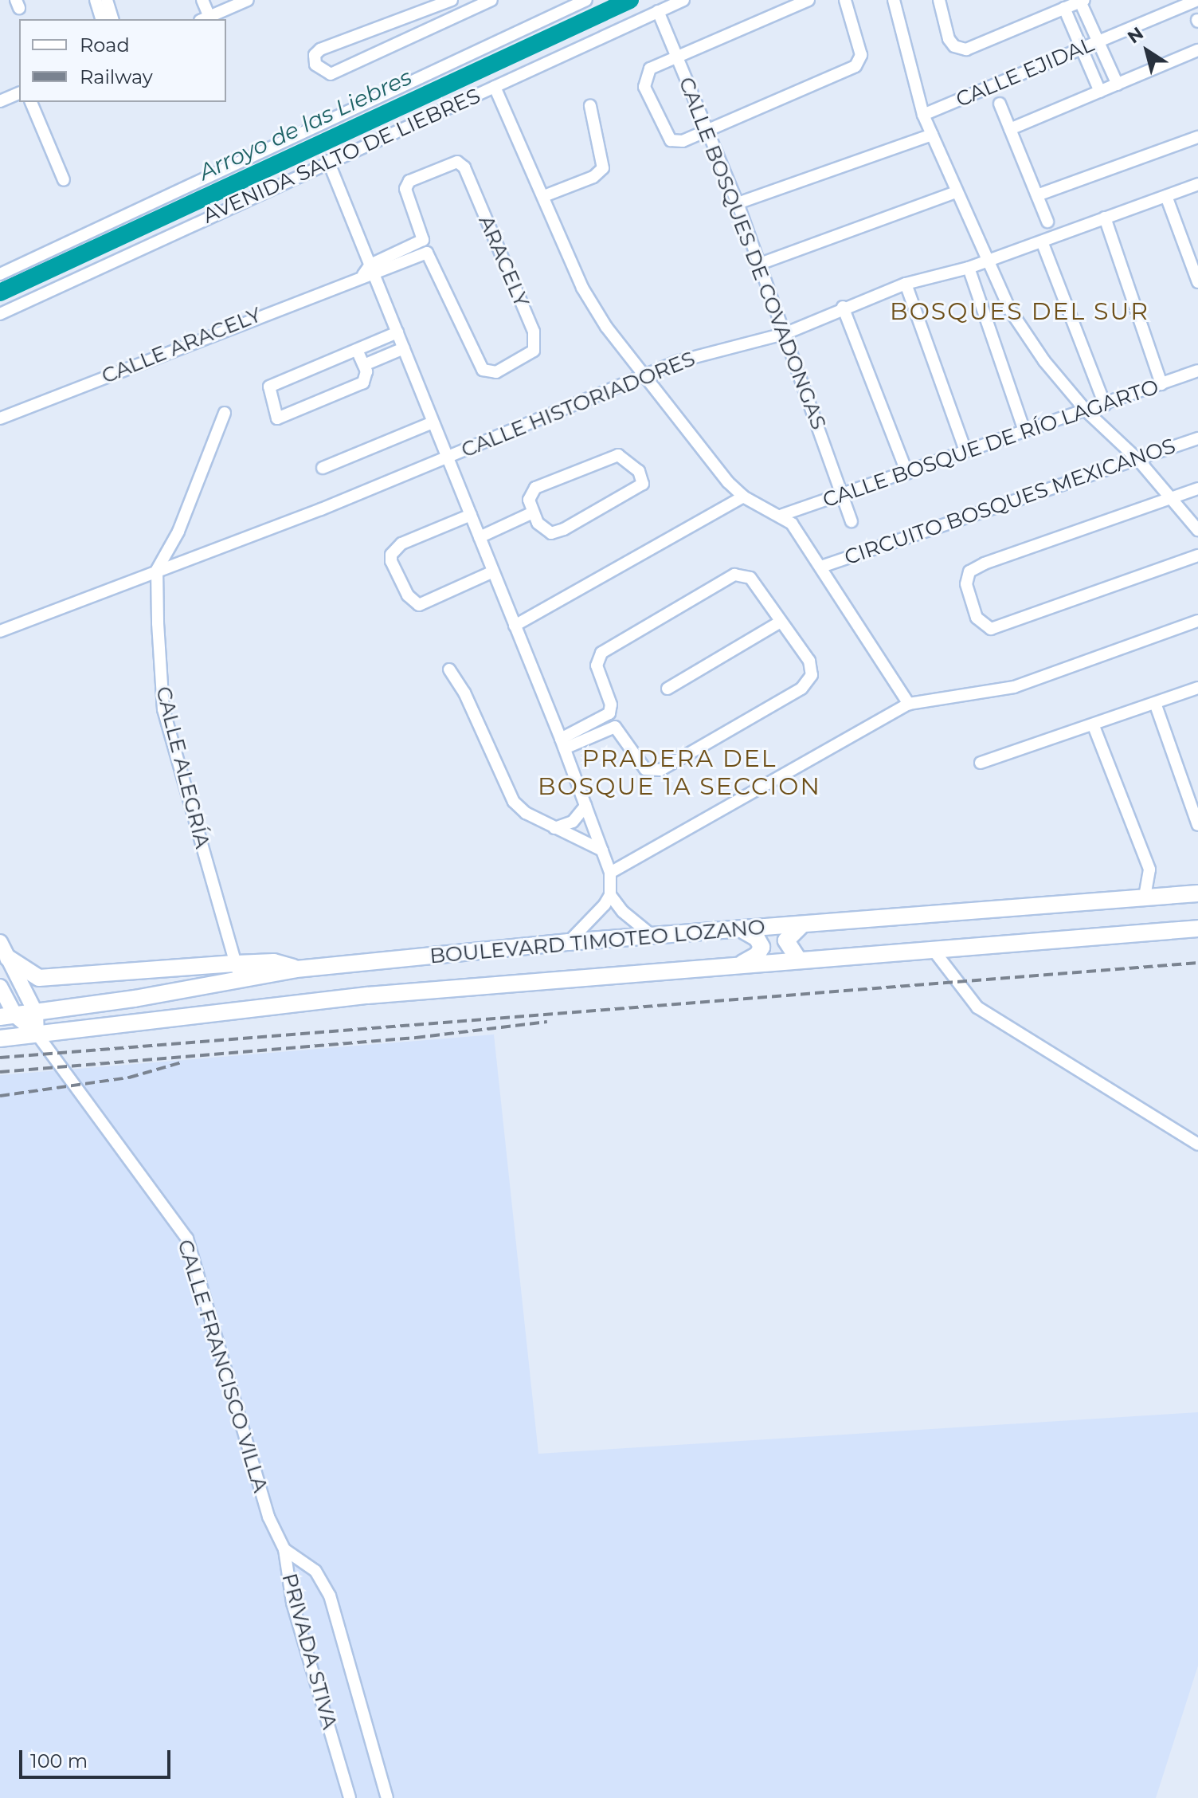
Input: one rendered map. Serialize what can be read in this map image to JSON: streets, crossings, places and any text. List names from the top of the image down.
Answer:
{
  "streets": {
    "main road": ["BOULEVARD TIMOTEO LOZANO"],
    "street": [
      "CALLE EJIDAL",
      "AVENIDA SALTO DE LIEBRES",
      "CALLE BOSQUES DE COVADONGAS",
      "ARACELY",
      "CALLE ARACELY",
      "CALLE HISTORIADORES",
      "CALLE BOSQUE DE RÍO LAGARTO",
      "CIRCUITO BOSQUES MEXICANOS",
      "CALLE ALEGRÍA",
      "CALLE FRANCISCO VILLA",
      "PRIVADA STIVA"
    ]
  },
  "crossings": [
    ["AVENIDA SALTO DE LIEBRES", "CALLE BOSQUES DE COVADONGAS"],
    ["CALLE BOSQUES DE COVADONGAS", "CALLE HISTORIADORES"],
    ["CALLE BOSQUES DE COVADONGAS", "CALLE BOSQUE DE RÍO LAGARTO"],
    ["ARACELY", "CALLE ARACELY"],
    ["CALLE HISTORIADORES", "CALLE ALEGRÍA"],
    ["CALLE ALEGRÍA", "BOULEVARD TIMOTEO LOZANO"],
    ["BOULEVARD TIMOTEO LOZANO", "CALLE FRANCISCO VILLA"],
    ["CALLE FRANCISCO VILLA", "PRIVADA STIVA"]
  ],
  "districts": ["BOSQUES DEL SUR", "PRADERA DEL BOSQUE 1A SECCION"],
  "water": ["Arroyo de las Liebres"],
  "legend": ["Road", "Railway"],
  "scale_bar": "100 m",
  "north": "top left"
}
